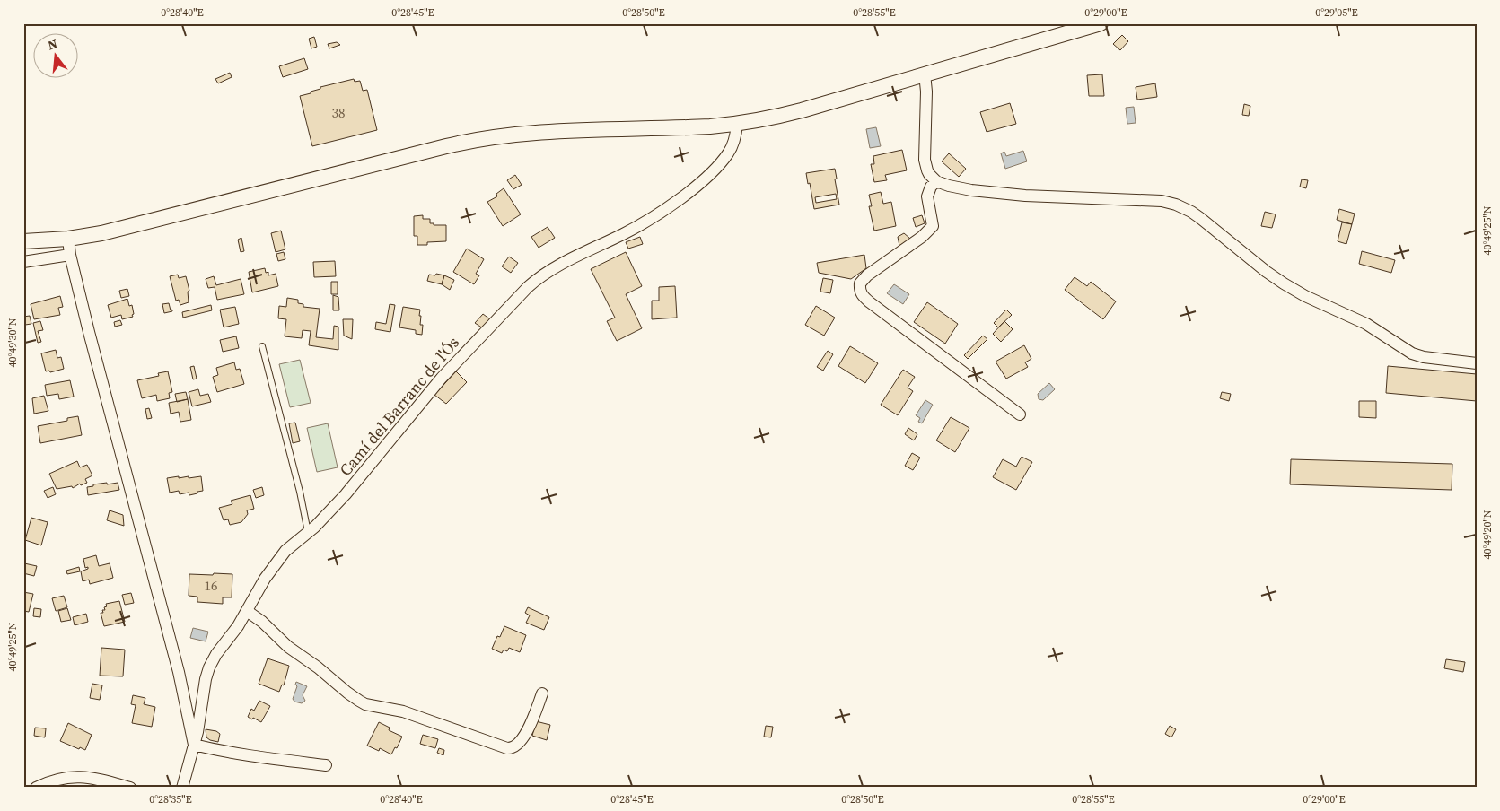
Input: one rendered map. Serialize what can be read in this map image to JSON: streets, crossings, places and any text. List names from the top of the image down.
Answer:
{
  "streets": {
    "street": ["Camí del Barranc de l'Ós"]
  },
  "house_numbers": ["38", "16"],
  "north": "top",
  "coordinates": [
    "0°28'40\"E",
    "0°28'45\"E",
    "0°28'50\"E",
    "0°28'55\"E",
    "0°29'00\"E",
    "0°29'05\"E",
    "40°49'25\"N",
    "40°49'30\"N",
    "40°49'20\"N",
    "0°28'35\"E"
  ]
}
